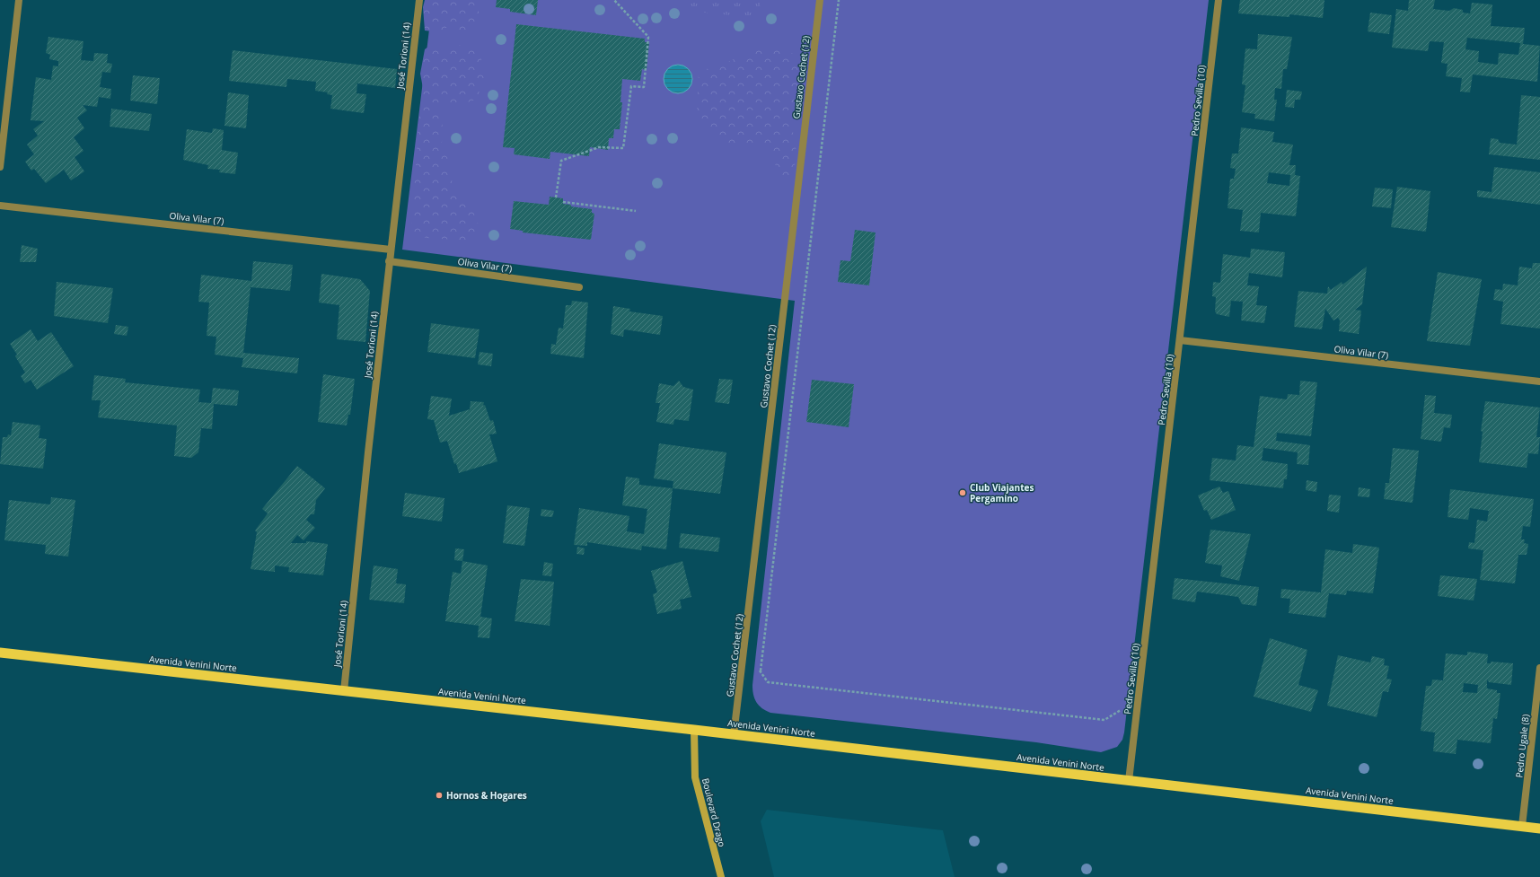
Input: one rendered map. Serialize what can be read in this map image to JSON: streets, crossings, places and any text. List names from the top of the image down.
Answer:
{
  "streets": {
    "highway": ["Avenida Venini Norte"],
    "main road": ["Boulevard Drago"],
    "street": [
      "José Torioni (14)",
      "Gustavo Cochet (12)",
      "Pedro Sevilla (10)",
      "Oliva Vilar (7)",
      "Pedro Ugale (8)"
    ]
  },
  "crossings": [
    ["José Torioni (14)", "Oliva Vilar (7)"],
    ["José Torioni (14)", "Avenida Venini Norte"],
    ["Gustavo Cochet (12)", "Avenida Venini Norte"],
    ["Pedro Sevilla (10)", "Oliva Vilar (7)"],
    ["Pedro Sevilla (10)", "Avenida Venini Norte"],
    ["Avenida Venini Norte", "Pedro Ugale (8)"],
    ["Avenida Venini Norte", "Boulevard Drago"]
  ],
  "places": ["Club Viajantes Pergamino", "Hornos & Hogares"]
}
